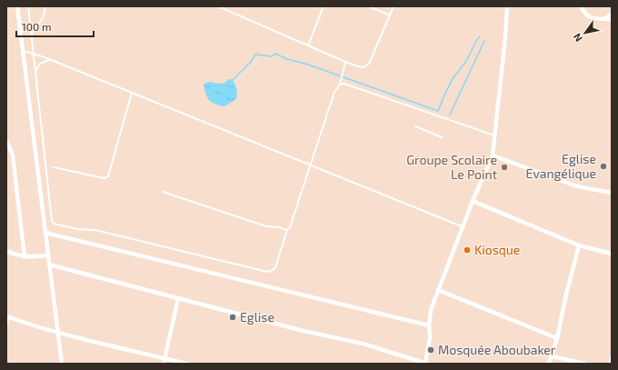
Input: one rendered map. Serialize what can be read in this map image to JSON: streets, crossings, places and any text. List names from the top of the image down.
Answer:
{
  "places": [
    "Eglise Evangélique",
    "Groupe Scolaire Le Point",
    "Kiosque",
    "Eglise",
    "Mosquée Aboubaker"
  ],
  "scale_bar": "100 m",
  "north": "bottom left"
}
